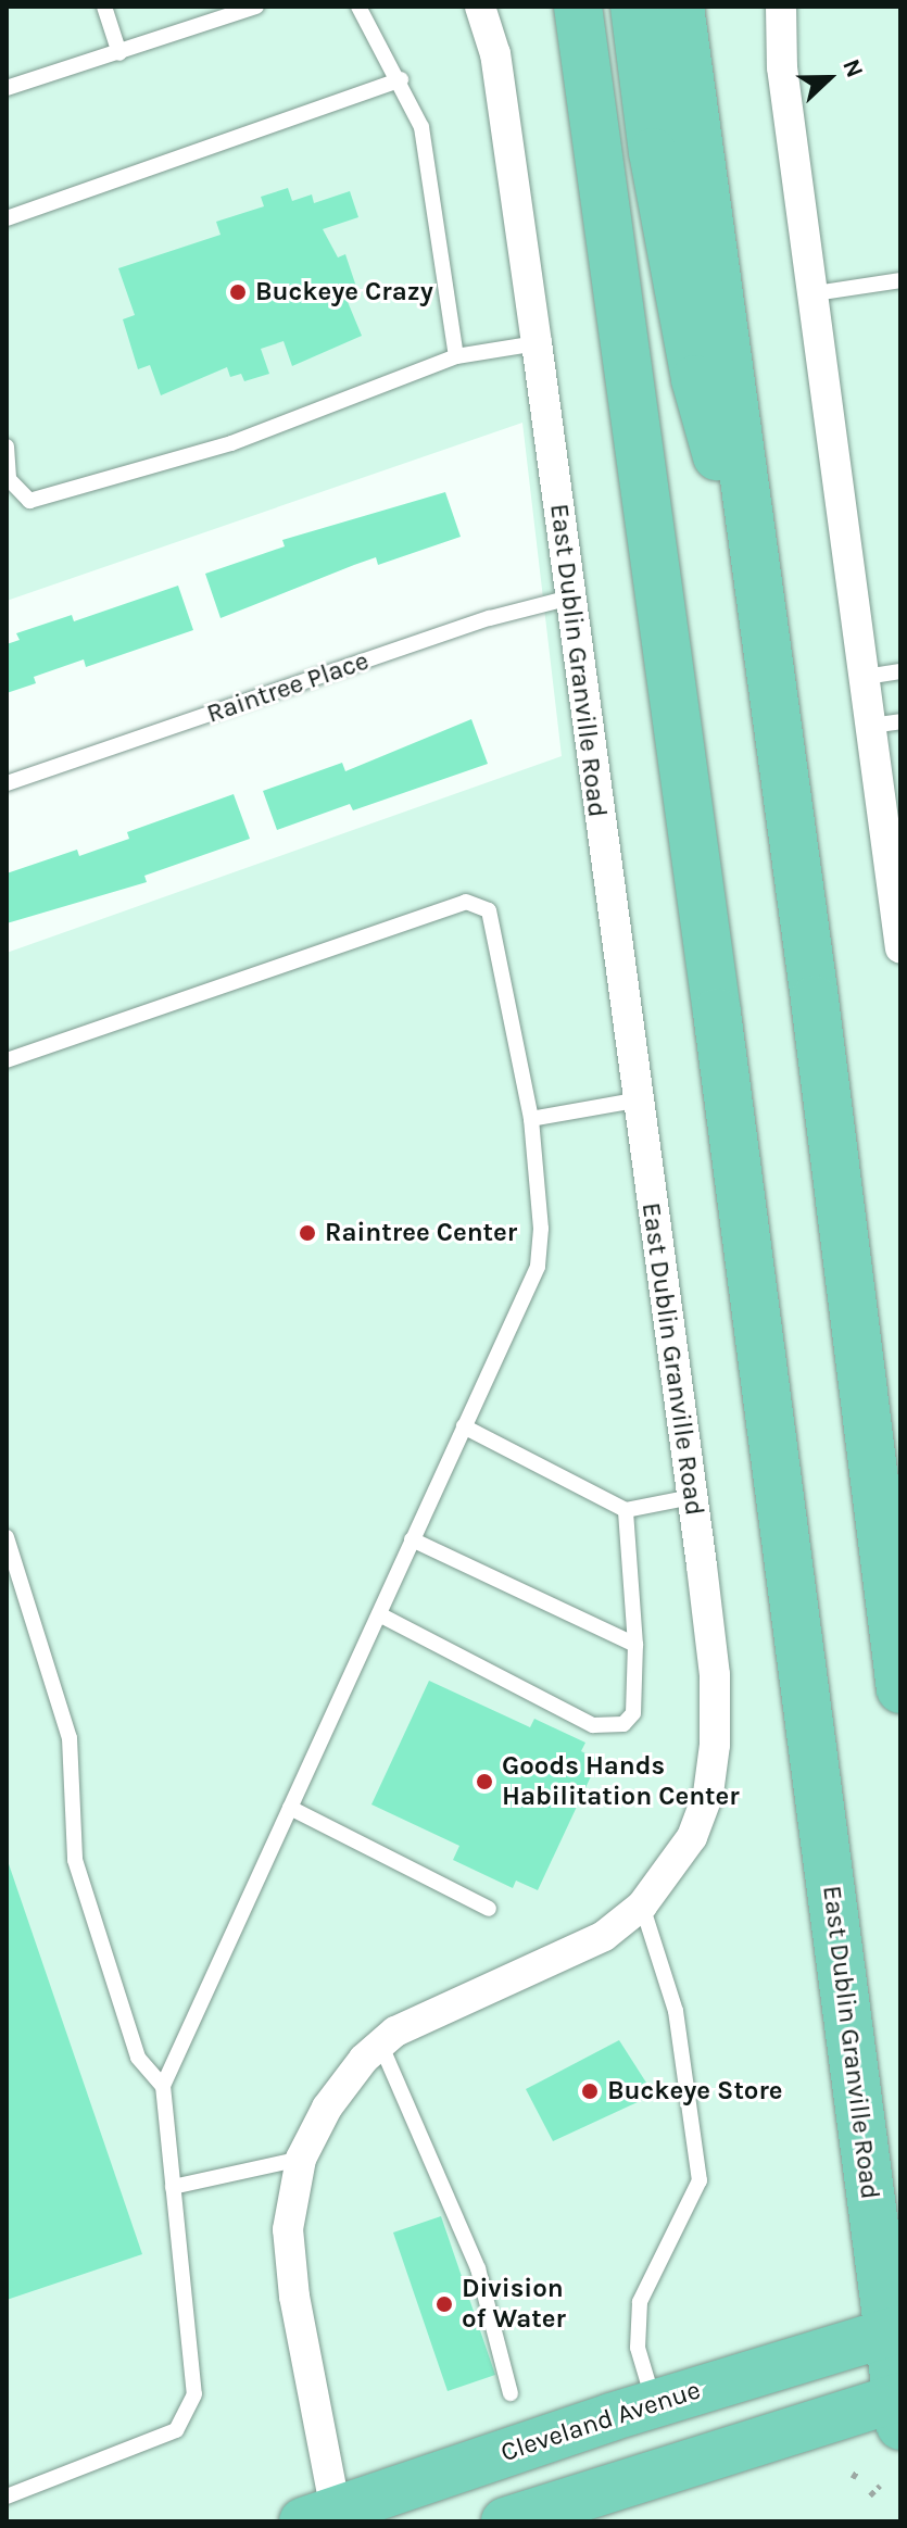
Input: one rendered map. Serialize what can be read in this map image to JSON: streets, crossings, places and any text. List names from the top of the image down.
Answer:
{
  "streets": {
    "main road": ["East Dublin Granville Road", "Cleveland Avenue"],
    "lane": ["Raintree Place"]
  },
  "crossings": [
    ["East Dublin Granville Road", "Raintree Place"],
    ["East Dublin Granville Road", "Cleveland Avenue"]
  ],
  "places": [
    "Buckeye Crazy",
    "Raintree Center",
    "Goods Hands Habilitation Center",
    "Buckeye Store",
    "Division of Water"
  ],
  "north": "right"
}
